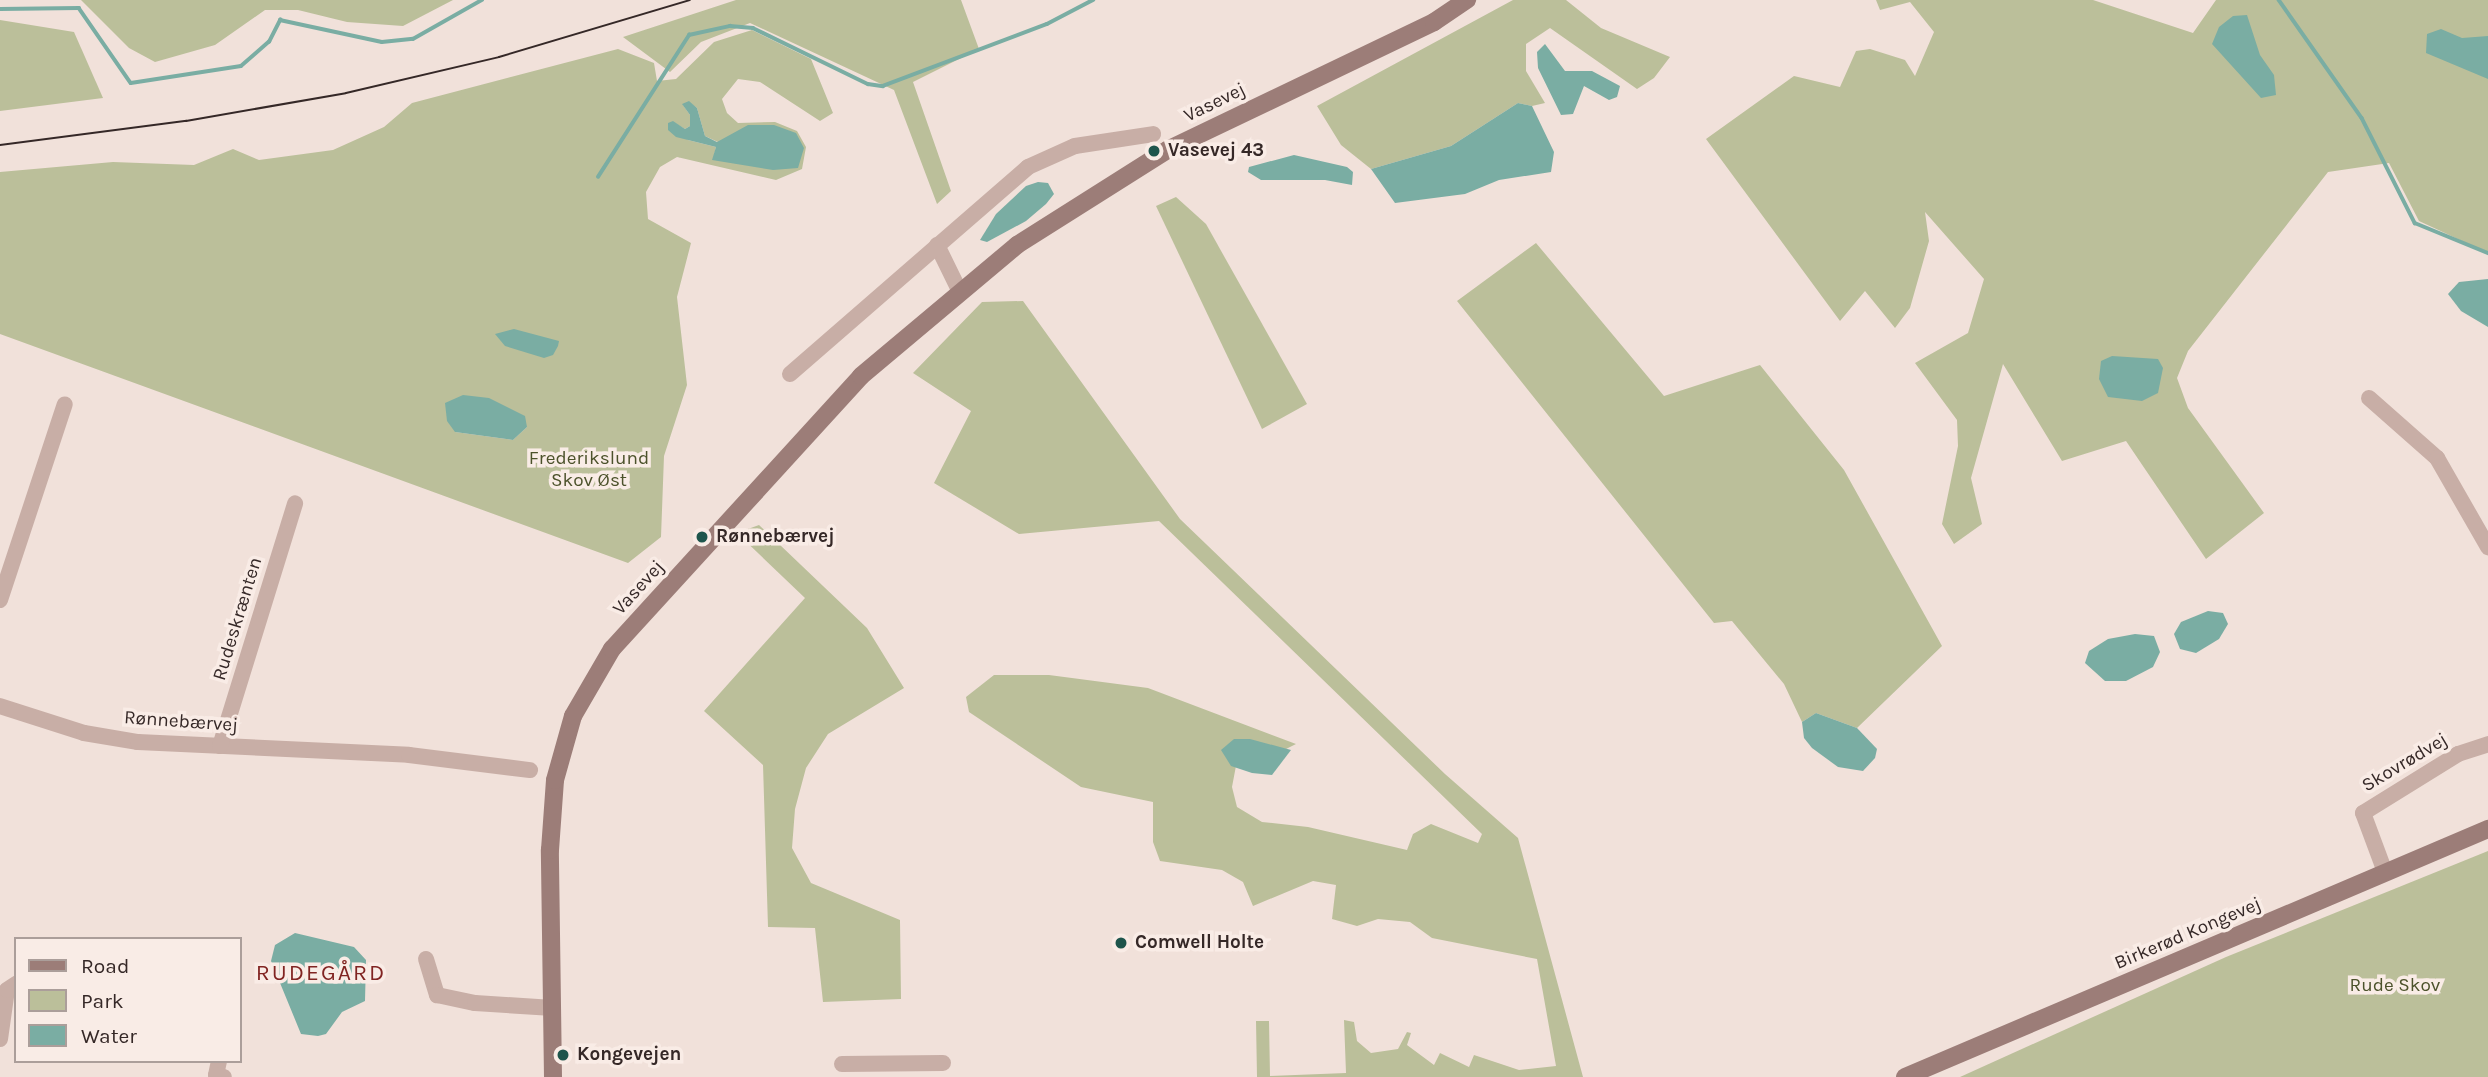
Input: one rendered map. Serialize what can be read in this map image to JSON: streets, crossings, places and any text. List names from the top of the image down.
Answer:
{
  "streets": {
    "street": [
      "Vasevej",
      "Rudeskrænten",
      "Rønnebærvej",
      "Skovrødvej",
      "Birkerød Kongevej"
    ]
  },
  "crossings": [
    ["Rudeskrænten", "Rønnebærvej"],
    ["Skovrødvej", "Birkerød Kongevej"]
  ],
  "districts": ["RUDEGÅRD"],
  "parks": ["Frederikslund Skov Øst", "Rude Skov"],
  "places": [
    "Vasevej 43",
    "Rønnebærvej",
    "Comwell Holte",
    "Kongevejen"
  ],
  "legend": ["Road", "Park", "Water"]
}
